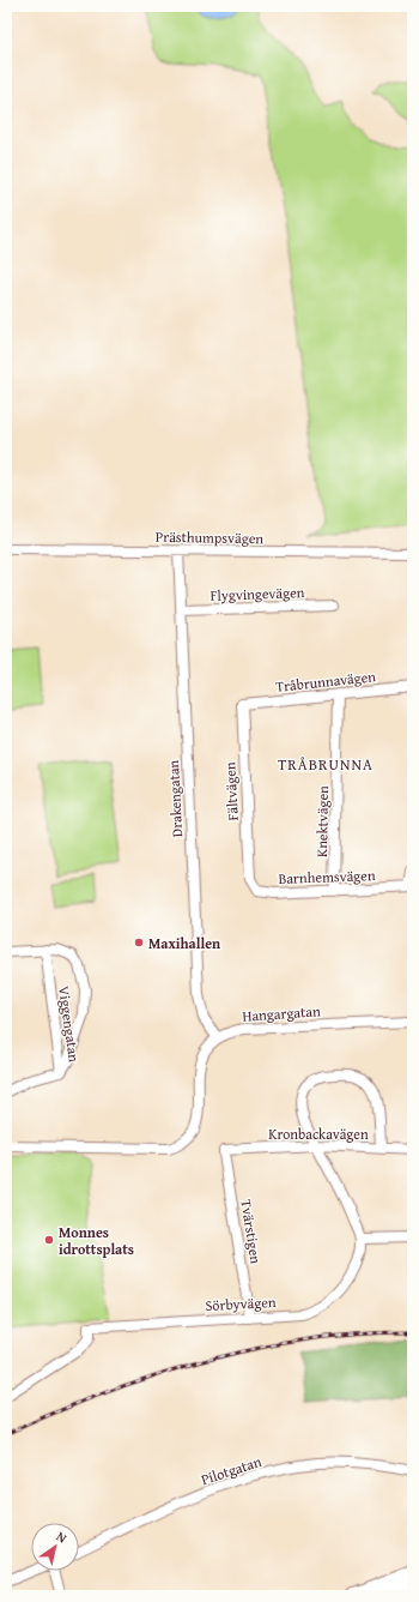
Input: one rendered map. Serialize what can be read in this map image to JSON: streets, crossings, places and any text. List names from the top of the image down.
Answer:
{
  "streets": {
    "street": [
      "Prästhumpsvägen",
      "Flygvingevägen",
      "Tråbrunnavägen",
      "Fältvägen",
      "Drakengatan",
      "Knektvägen",
      "Barnhemsvägen",
      "Hangargatan",
      "Viggengatan",
      "Kronbackavägen",
      "Tvärstigen",
      "Sörbyvägen",
      "Pilotgatan"
    ]
  },
  "crossings": [
    ["Prästhumpsvägen", "Drakengatan"],
    ["Flygvingevägen", "Drakengatan"],
    ["Tråbrunnavägen", "Fältvägen"],
    ["Tråbrunnavägen", "Knektvägen"],
    ["Fältvägen", "Barnhemsvägen"],
    ["Drakengatan", "Hangargatan"],
    ["Knektvägen", "Barnhemsvägen"],
    ["Kronbackavägen", "Tvärstigen"],
    ["Tvärstigen", "Sörbyvägen"]
  ],
  "districts": ["TRÅBRUNNA"],
  "places": ["Maxihallen", "Monnes idrottsplats"],
  "north": "top right"
}
